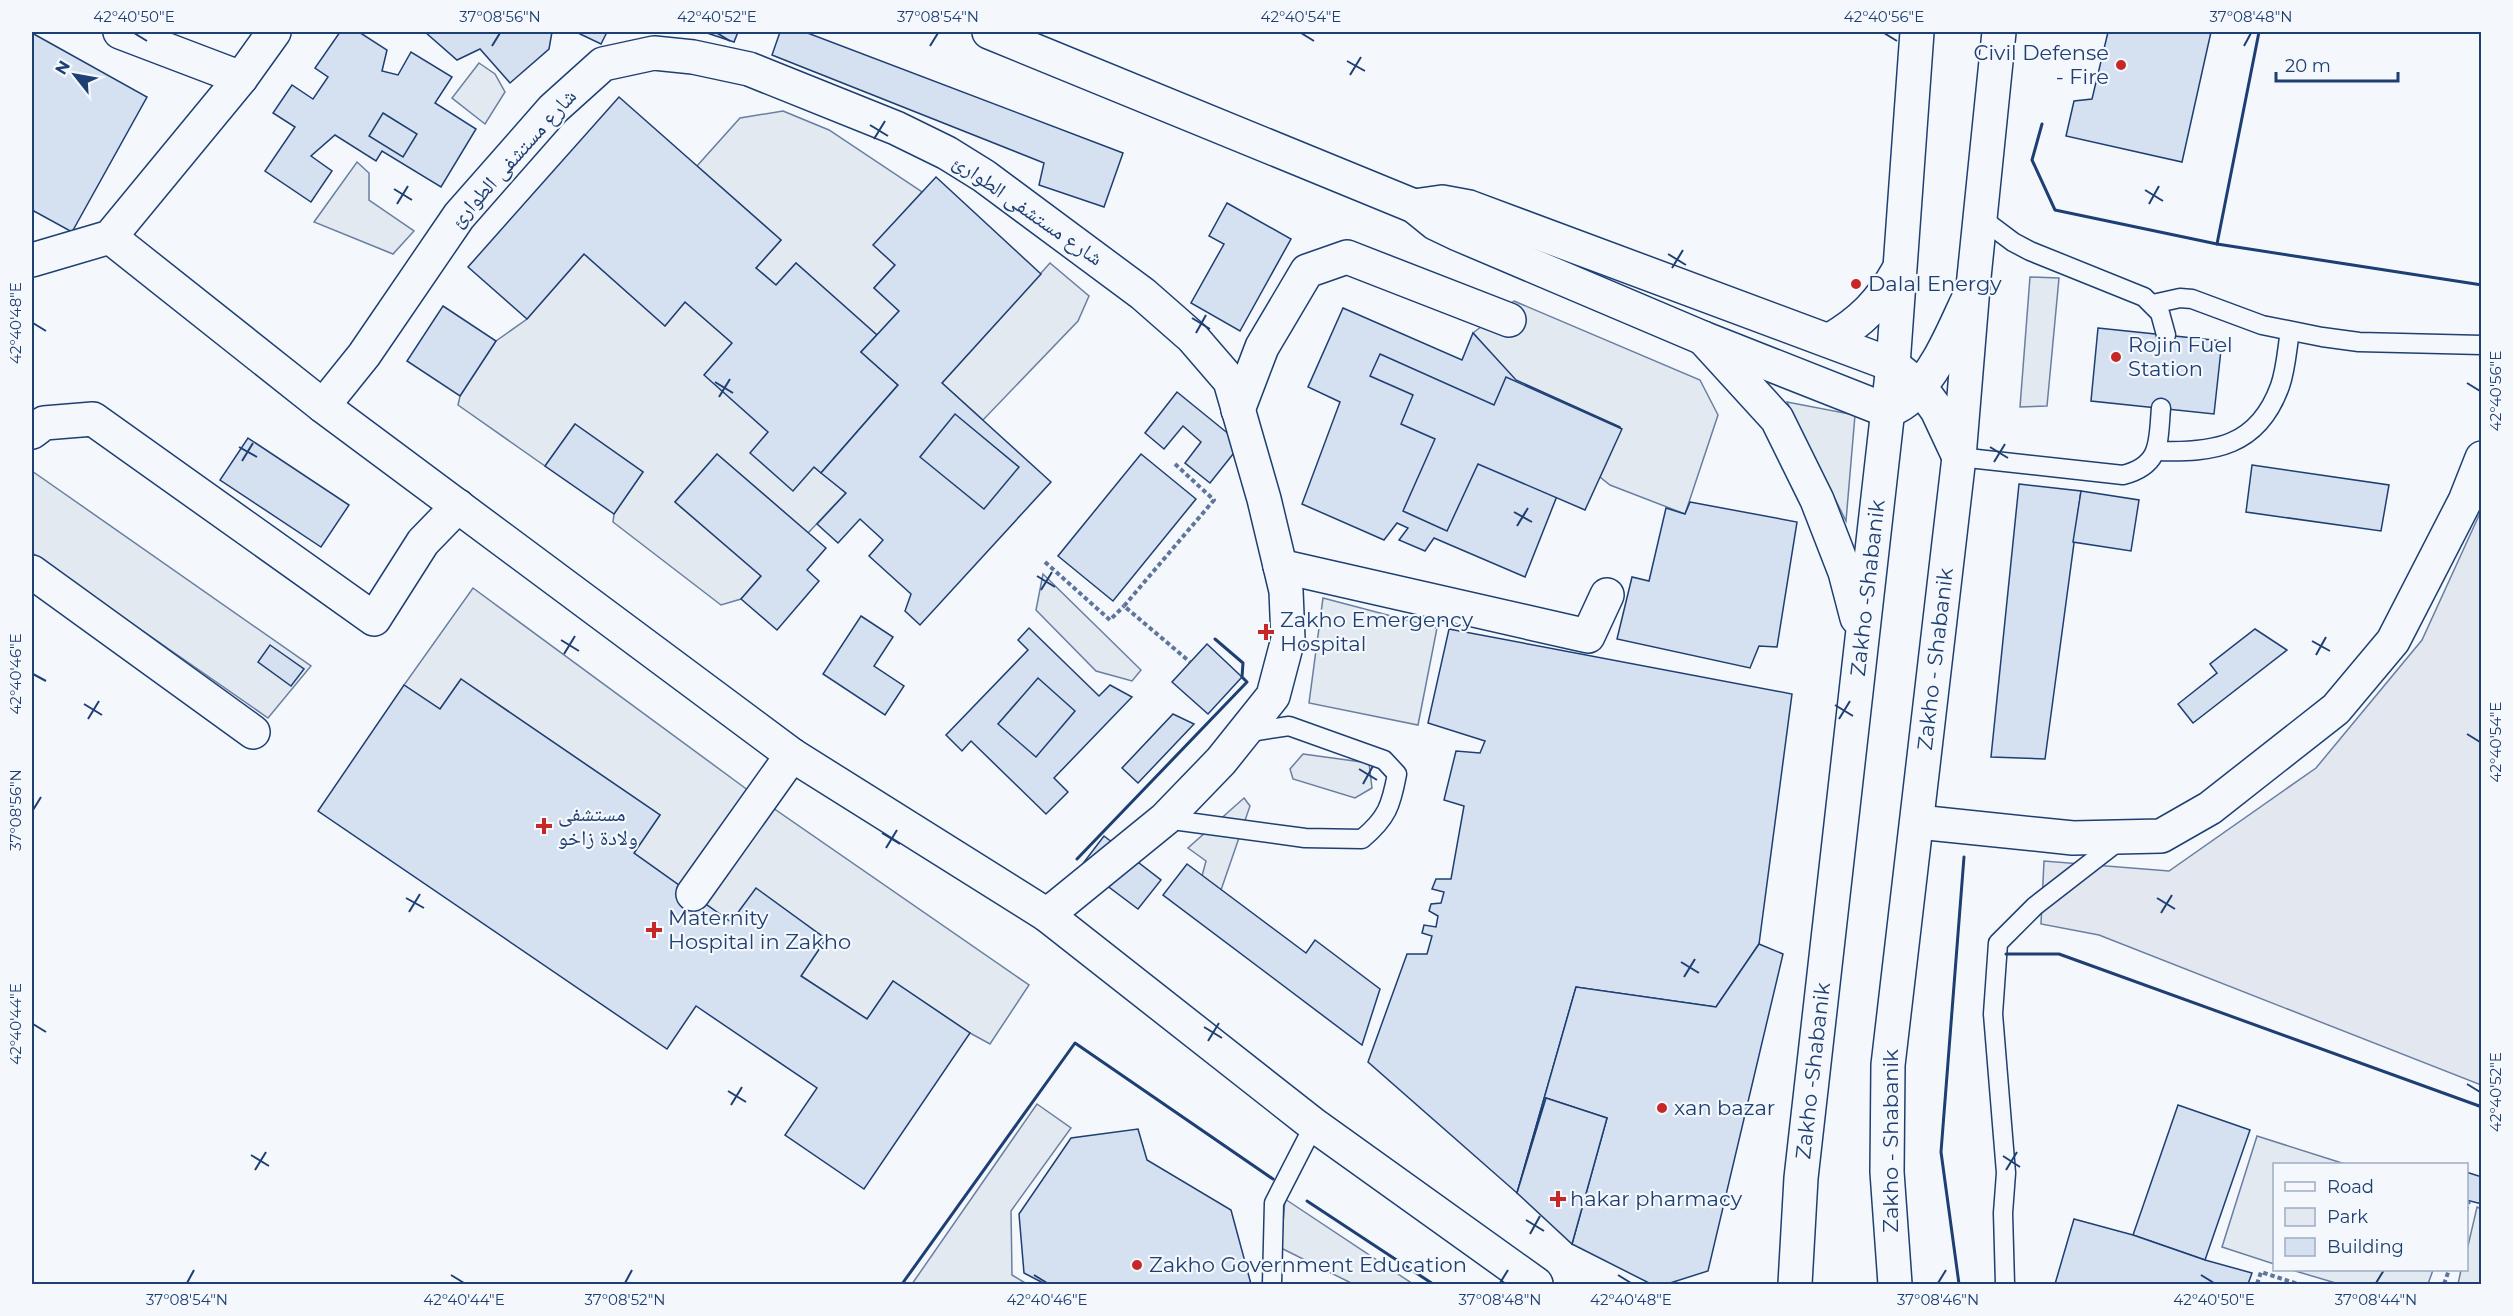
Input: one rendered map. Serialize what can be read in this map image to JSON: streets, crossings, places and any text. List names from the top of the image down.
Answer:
{
  "streets": {
    "main road": ["شارع مستشفى الطوارئ", "Zakho -Shabanik", "Zakho - Shabanik"]
  },
  "places": {
    "other": [
      "Civil Defense - Fire",
      "Dalal Energy",
      "Rojin Fuel Station",
      "xan bazar",
      "Zakho Government Education"
    ],
    "health": [
      "Zakho Emergency Hospital",
      "مستشفى ولادة زاخو",
      "Maternity Hospital in Zakho",
      "hakar pharmacy"
    ]
  },
  "legend": ["Road", "Park", "Building"],
  "scale_bar": "20 m",
  "north": "top left",
  "coordinates": [
    "42°40'50\"E",
    "37°08'56\"N",
    "42°40'52\"E",
    "37°08'54\"N",
    "42°40'54\"E",
    "42°40'56\"E",
    "37°08'48\"N",
    "42°40'48\"E",
    "42°40'46\"E",
    "42°40'44\"E",
    "37°08'52\"N",
    "37°08'46\"N",
    "37°08'44\"N"
  ]
}
